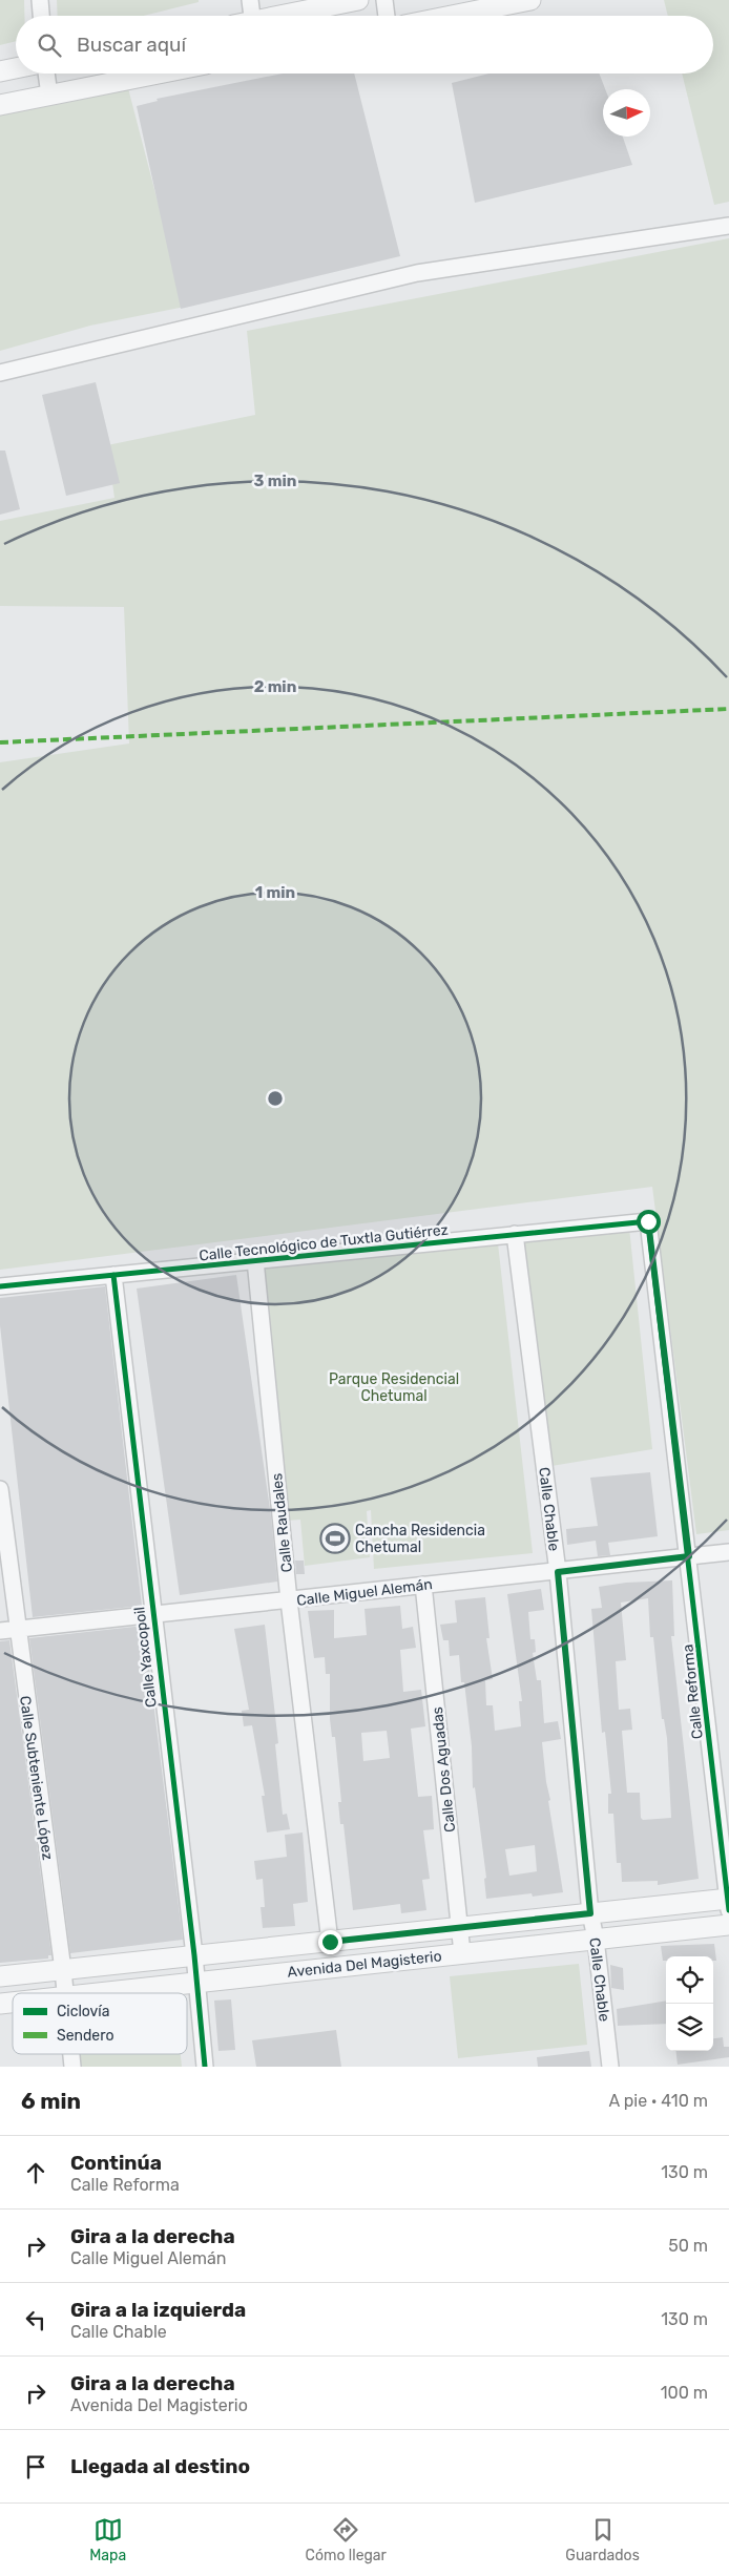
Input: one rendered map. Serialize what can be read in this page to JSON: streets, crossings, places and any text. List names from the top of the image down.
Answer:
{
  "streets": {
    "street": [
      "Calle Tecnológico de Tuxtla Gutiérrez",
      "Calle Chable",
      "Calle Raudales",
      "Calle Miguel Alemán",
      "Calle Yaxcopoil",
      "Calle Reforma",
      "Calle Dos Aguadas",
      "Calle Subteniente López",
      "Avenida Del Magisterio"
    ]
  },
  "crossings": [
    ["Calle Tecnológico de Tuxtla Gutiérrez", "Calle Chable"],
    ["Calle Tecnológico de Tuxtla Gutiérrez", "Calle Raudales"],
    ["Calle Tecnológico de Tuxtla Gutiérrez", "Calle Yaxcopoil"],
    ["Calle Tecnológico de Tuxtla Gutiérrez", "Calle Reforma"],
    ["Calle Chable", "Calle Miguel Alemán"],
    ["Calle Chable", "Avenida Del Magisterio"],
    ["Calle Raudales", "Calle Miguel Alemán"],
    ["Calle Raudales", "Avenida Del Magisterio"],
    ["Calle Miguel Alemán", "Calle Yaxcopoil"],
    ["Calle Miguel Alemán", "Calle Reforma"],
    ["Calle Miguel Alemán", "Calle Dos Aguadas"],
    ["Calle Miguel Alemán", "Calle Subteniente López"],
    ["Calle Yaxcopoil", "Avenida Del Magisterio"],
    ["Calle Reforma", "Avenida Del Magisterio"],
    ["Calle Dos Aguadas", "Avenida Del Magisterio"],
    ["Calle Subteniente López", "Avenida Del Magisterio"]
  ],
  "parks": ["Parque Residencial Chetumal"],
  "places": {
    "sports": ["Cancha Residencia Chetumal"]
  },
  "legend": ["Ciclovía", "Sendero"],
  "north": "right",
  "page": {
    "search": "Buscar aquí",
    "heading": ["6 min", "A pie · 410 m"],
    "list": [
      ["Continúa", "Calle Reforma", "130 m"],
      ["Gira a la derecha", "Calle Miguel Alemán", "50 m"],
      ["Gira a la izquierda", "Calle Chable", "130 m"],
      ["Gira a la derecha", "Avenida Del Magisterio", "100 m"],
      "Llegada al destino"
    ],
    "nav": ["Mapa", "Cómo llegar", "Guardados"]
  },
  "rings": ["3 min", "2 min", "1 min"]
}
